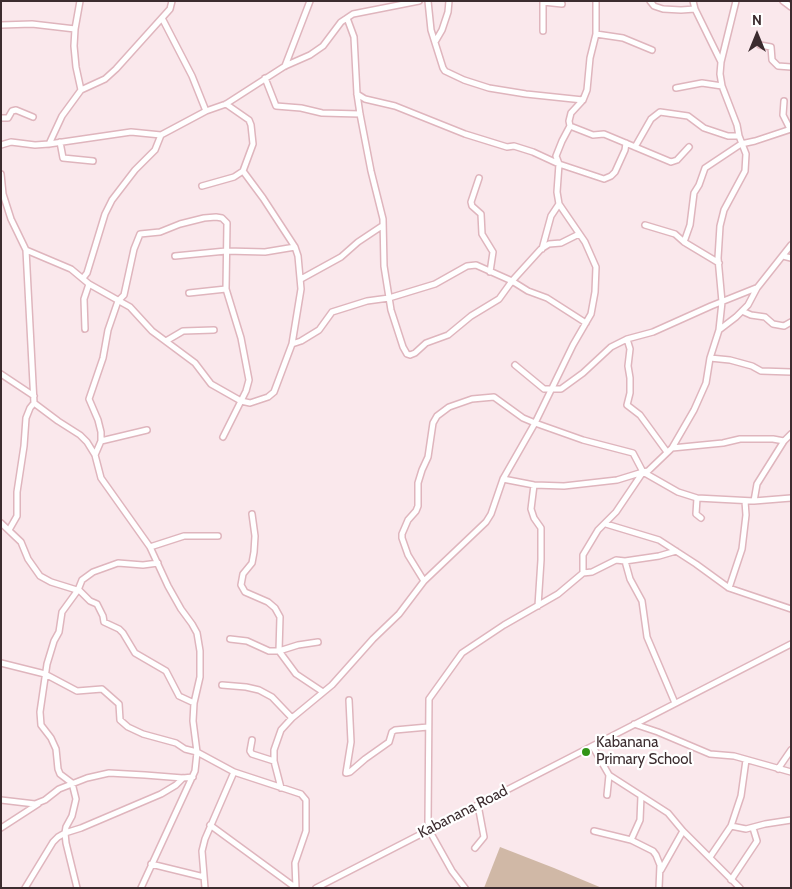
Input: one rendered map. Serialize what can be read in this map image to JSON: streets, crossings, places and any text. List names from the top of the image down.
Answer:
{
  "streets": {
    "street": ["Kabanana Road"]
  },
  "places": ["Kabanana Primary School"],
  "north": "top"
}
